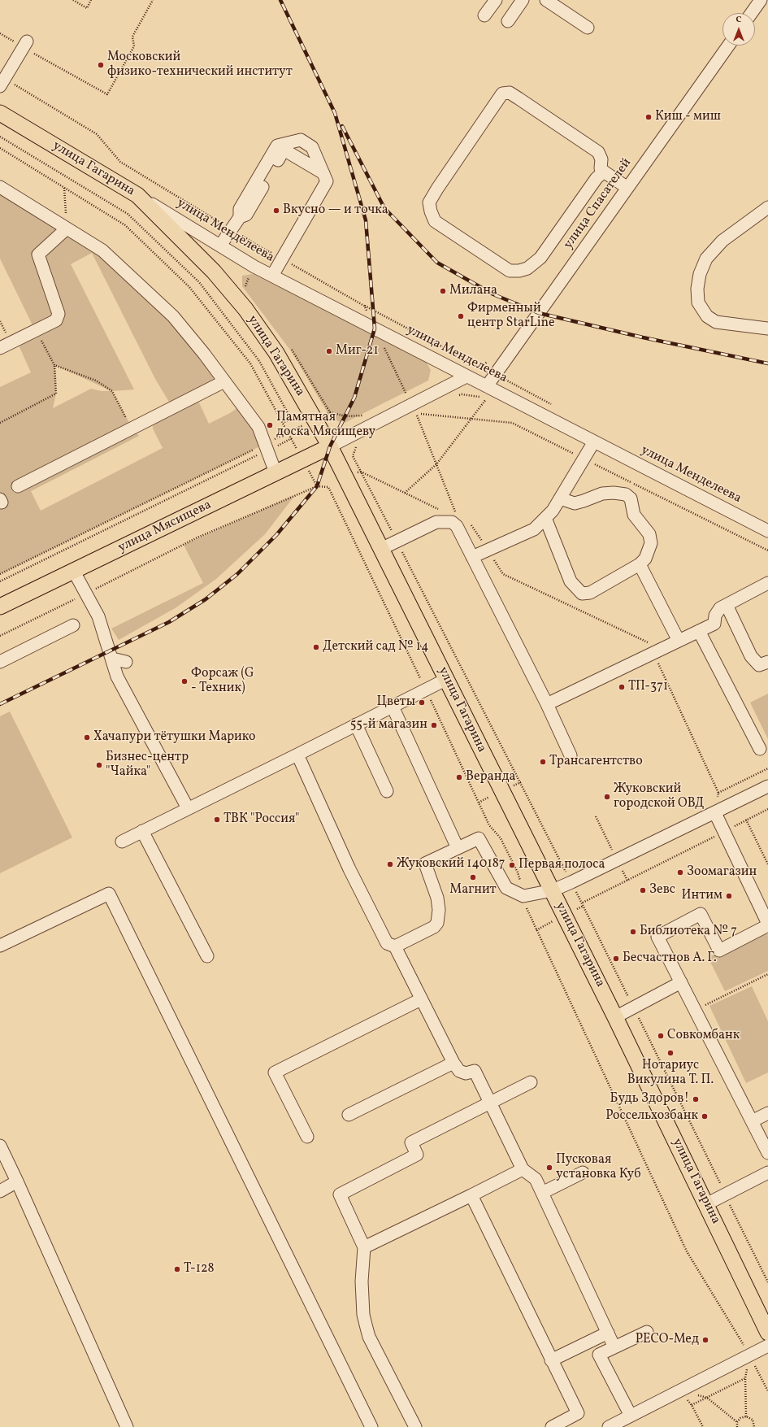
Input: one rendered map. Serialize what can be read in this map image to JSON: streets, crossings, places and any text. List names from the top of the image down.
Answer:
{
  "streets": {
    "main road": ["улица Гагарина", "улица Мясищева"],
    "street": ["улица Спасателей", "улица Менделеева"]
  },
  "crossings": [
    ["улица Гагарина", "улица Менделеева"],
    ["улица Гагарина", "улица Мясищева"],
    ["улица Спасателей", "улица Менделеева"]
  ],
  "places": [
    "Московский физико-технический институт",
    "Киш - миш",
    "Вкусно — и точка",
    "Милана",
    "Фирменный центр StarLine",
    "Миг-21",
    "Памятная доска Мясищеву",
    "Детский сад № 14",
    "Форсаж (G - Техник)",
    "ТП-371",
    "Цветы",
    "55-й магазин",
    "Хачапури тётушки Марико",
    "Трансагентство",
    "Бизнес-центр \"Чайка\"",
    "Веранда",
    "Жуковский городской ОВД",
    "ТВК \"Россия\"",
    "Жуковский 140187",
    "Первая полоса",
    "Зоомагазин",
    "Магнит",
    "Зевс",
    "Интим",
    "Библиотека № 7",
    "Бесчастнов А. Г.",
    "Совкомбанк",
    "Нотариус Викулина Т. П.",
    "Будь Здоров!",
    "Россельхозбанк",
    "Пусковая установка Куб",
    "Т-128",
    "РЕСО-Мед"
  ],
  "north": "top"
}
